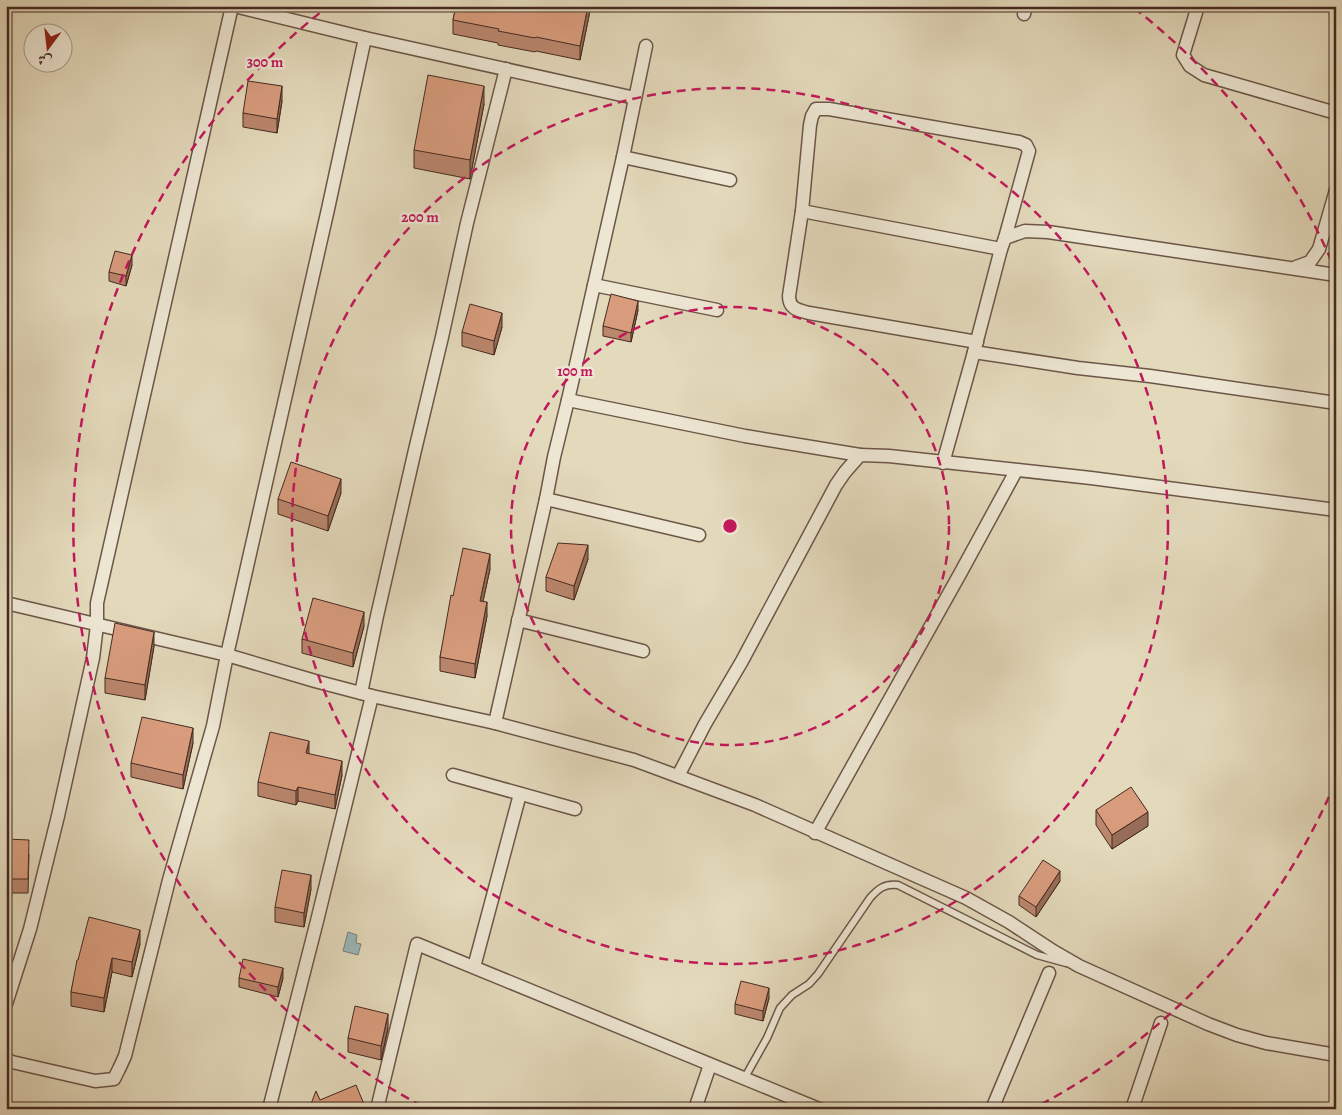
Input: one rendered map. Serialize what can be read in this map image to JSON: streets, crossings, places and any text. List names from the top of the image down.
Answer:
{
  "north": "bottom",
  "rings": ["300 m", "200 m", "100 m"]
}
